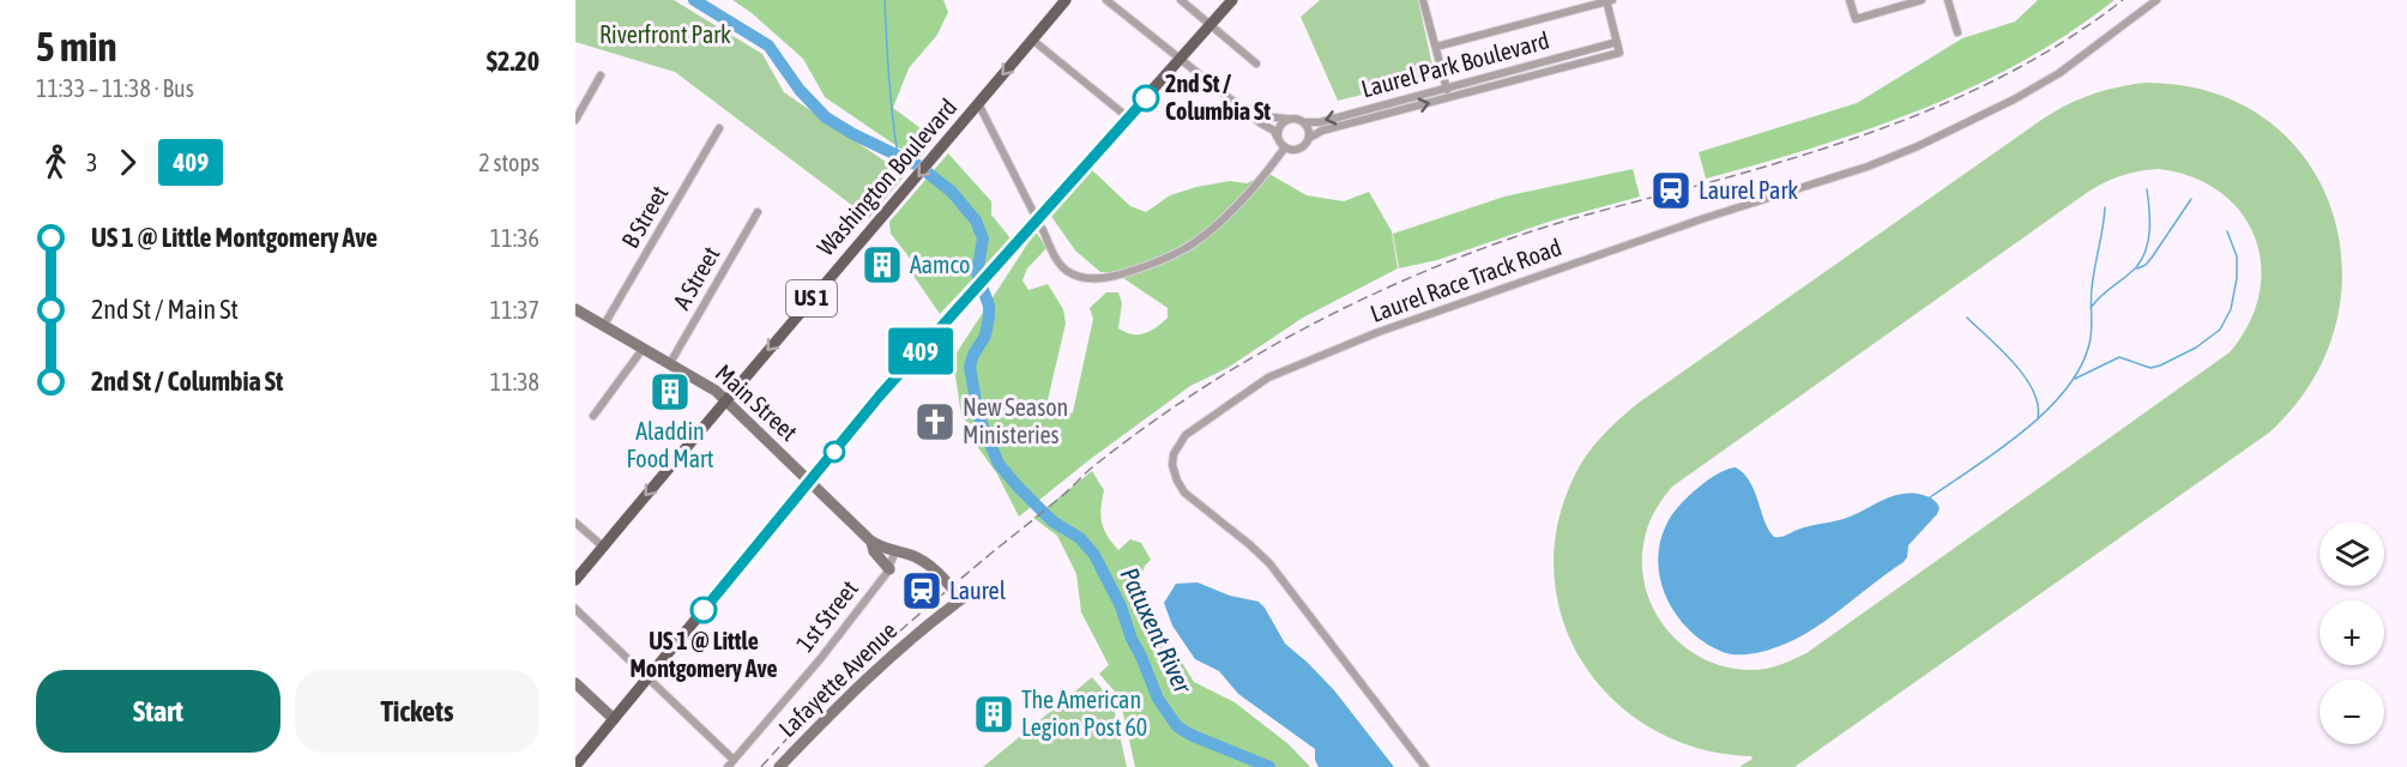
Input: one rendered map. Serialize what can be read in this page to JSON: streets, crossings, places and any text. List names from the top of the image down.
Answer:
{
  "streets": {
    "main road": ["Washington Boulevard", "US 1"],
    "street": [
      "Laurel Park Boulevard",
      "B Street",
      "A Street",
      "Laurel Race Track Road",
      "Main Street",
      "1st Street",
      "Lafayette Avenue"
    ]
  },
  "crossings": [
    ["Washington Boulevard", "Main Street"],
    ["B Street", "Main Street"],
    ["A Street", "Main Street"],
    ["Main Street", "1st Street"],
    ["Main Street", "Lafayette Avenue"]
  ],
  "one_way": ["Washington Boulevard"],
  "water": ["Patuxent River"],
  "parks": ["Riverfront Park"],
  "places": {
    "other": ["2nd St / Columbia St", "US 1 @ Little Montgomery Ave"],
    "station": ["Laurel Park", "Laurel"],
    "building": ["Aamco", "Aladdin Food Mart", "The American Legion Post 60"],
    "church": ["New Season Ministeries"]
  },
  "lines": ["bus line 409"],
  "page": {
    "heading": ["5 min", "11:33 – 11:38 · Bus", "$2.20"],
    "on_map": "409",
    "legs": ["3", "409", "2 stops"],
    "list": [
      {
        "name": "US 1 @ Little Montgomery Ave",
        "value": "11:36"
      },
      {
        "name": "2nd St / Main St",
        "value": "11:37"
      },
      {
        "name": "2nd St / Columbia St",
        "value": "11:38"
      }
    ],
    "map_buttons": ["+", "−"],
    "buttons": ["Start", "Tickets"]
  }
}
